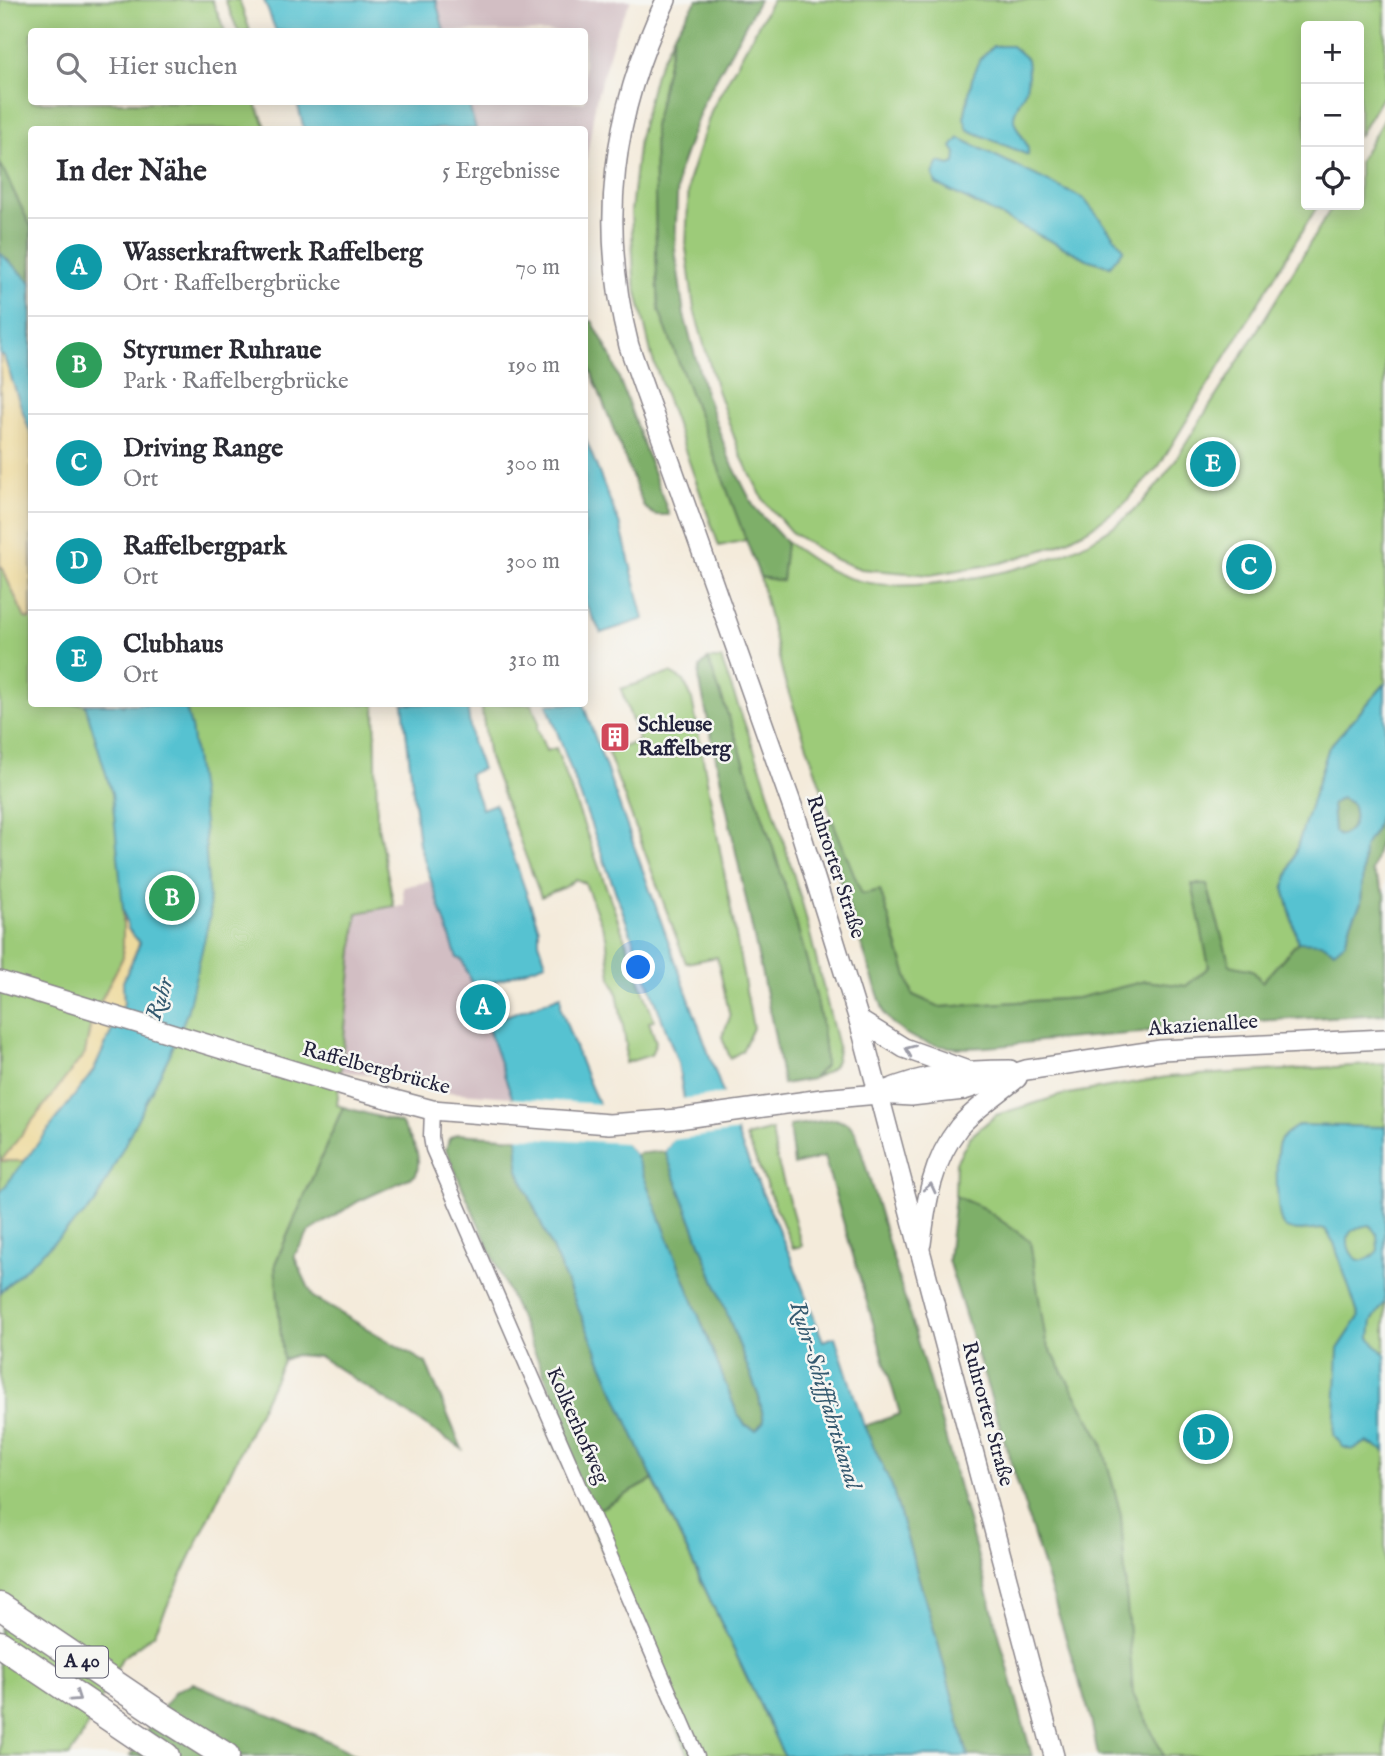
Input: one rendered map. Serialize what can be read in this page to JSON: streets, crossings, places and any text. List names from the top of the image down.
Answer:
{
  "streets": {
    "highway": ["A 40"],
    "main road": ["Ruhrorter Straße", "Akazienallee", "Raffelbergbrücke"],
    "street": ["Kolkerhofweg"]
  },
  "crossings": [
    ["Ruhrorter Straße", "Akazienallee"],
    ["Ruhrorter Straße", "Raffelbergbrücke"],
    ["Akazienallee", "Raffelbergbrücke"],
    ["Raffelbergbrücke", "Kolkerhofweg"]
  ],
  "water": ["Ruhr", "Ruhr-Schifffahrtskanal"],
  "places": {
    "building": ["Schleuse Raffelberg"]
  },
  "page": {
    "map_buttons": ["+", "−"],
    "search": "Hier suchen",
    "heading": ["In der Nähe", "5 Ergebnisse"],
    "list": [
      {
        "mark": "A",
        "name": "Wasserkraftwerk Raffelberg",
        "note": "Ort · Raffelbergbrücke",
        "value": "70 m"
      },
      {
        "mark": "B",
        "name": "Styrumer Ruhraue",
        "note": "Park · Raffelbergbrücke",
        "value": "190 m"
      },
      {
        "mark": "C",
        "name": "Driving Range",
        "note": "Ort",
        "value": "300 m"
      },
      {
        "mark": "D",
        "name": "Raffelbergpark",
        "note": "Ort",
        "value": "300 m"
      },
      {
        "mark": "E",
        "name": "Clubhaus",
        "note": "Ort",
        "value": "310 m"
      }
    ],
    "pins": [
      "E",
      "C",
      "B",
      "A",
      "D"
    ]
  }
}
